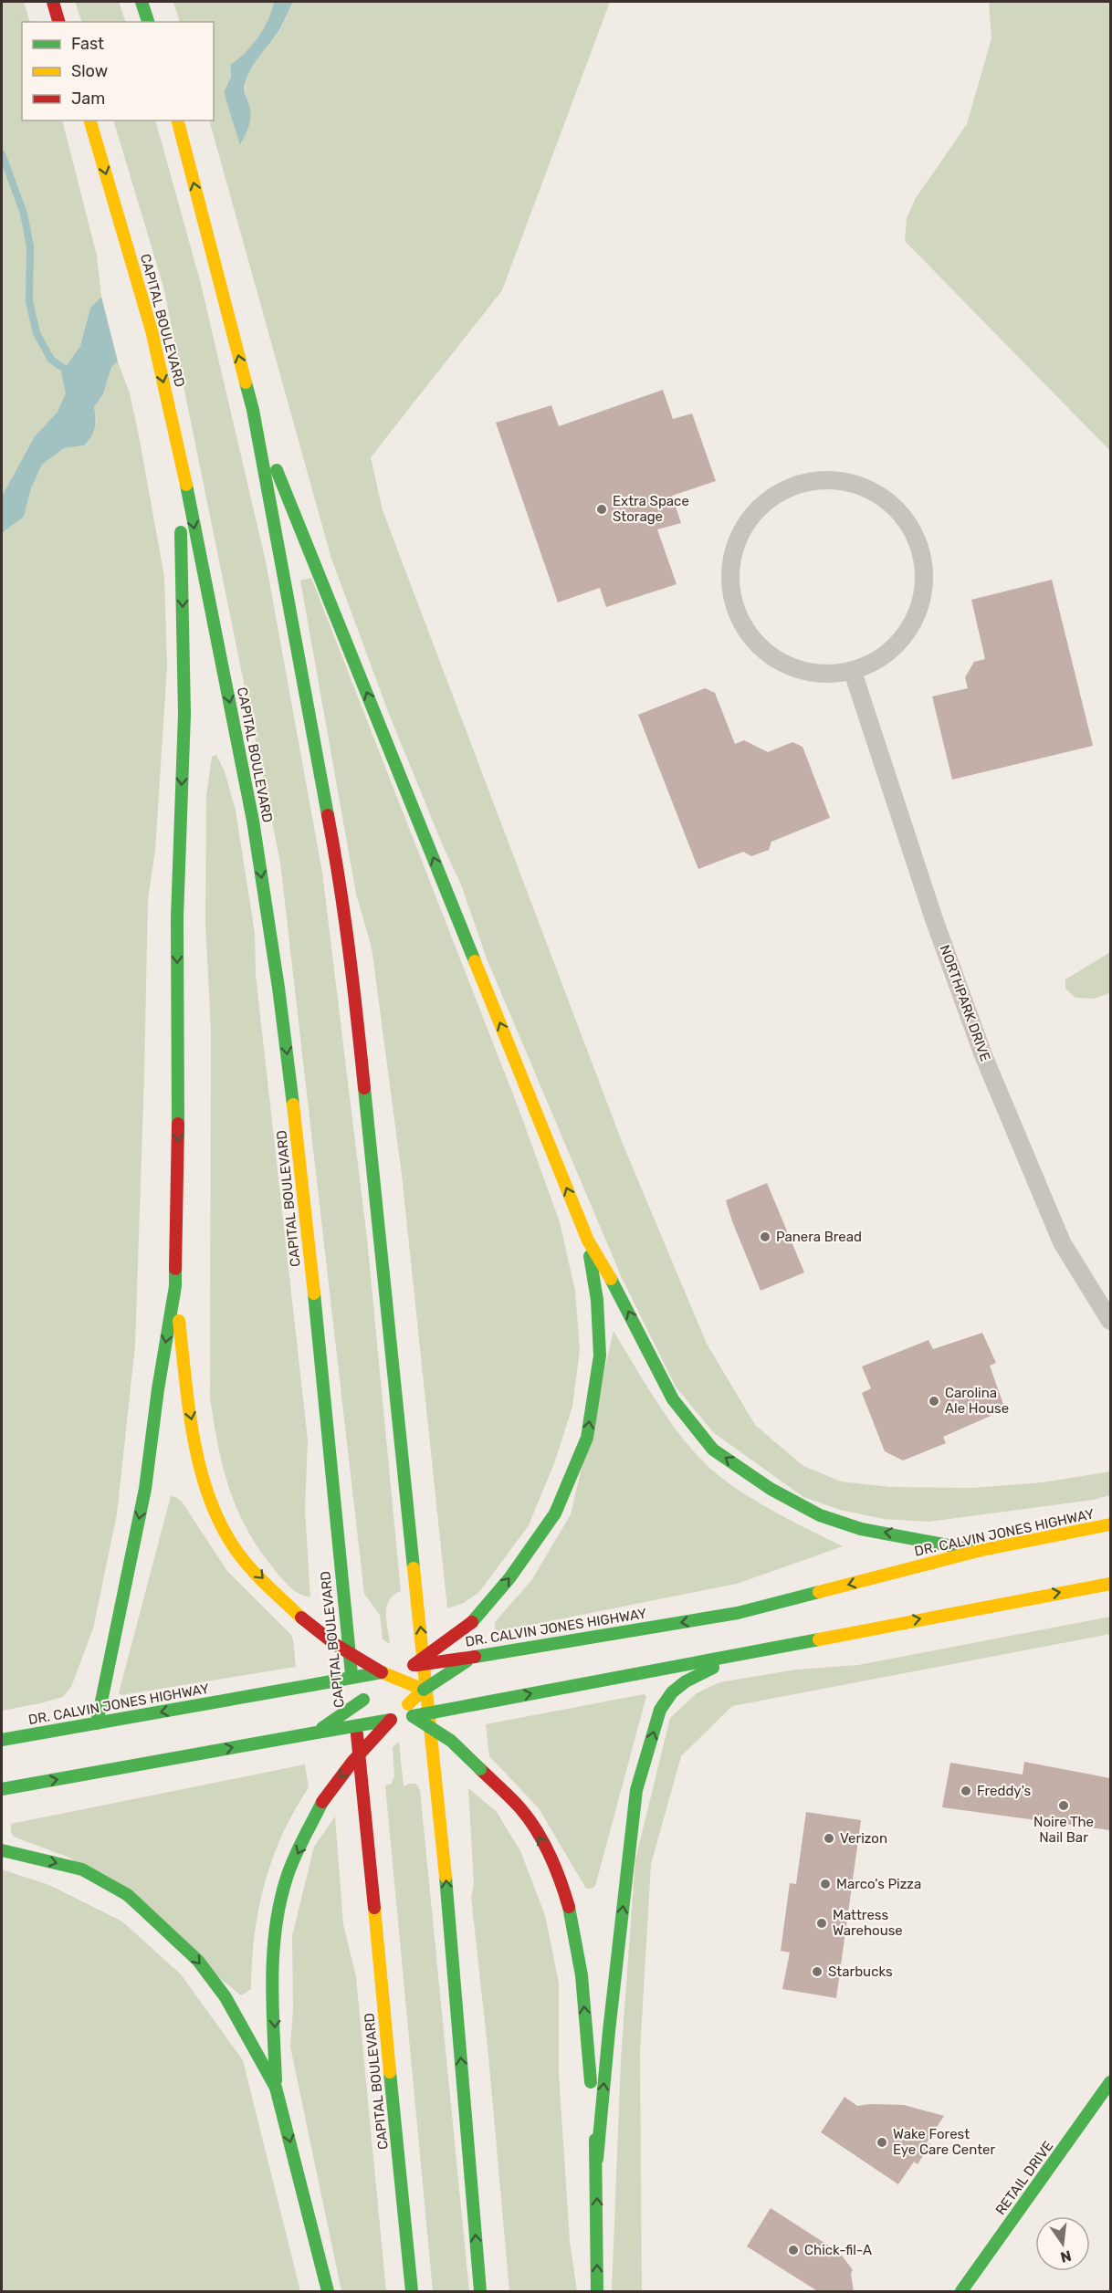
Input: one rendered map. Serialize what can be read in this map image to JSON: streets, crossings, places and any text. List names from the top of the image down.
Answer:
{
  "streets": {
    "main road": ["CAPITAL BOULEVARD", "DR. CALVIN JONES HIGHWAY", "RETAIL DRIVE"],
    "street": ["NORTHPARK DRIVE"]
  },
  "places": [
    "Extra Space Storage",
    "Panera Bread",
    "Carolina Ale House",
    "Freddy's",
    "Noire The Nail Bar",
    "Verizon",
    "Marco's Pizza",
    "Mattress Warehouse",
    "Starbucks",
    "Wake Forest Eye Care Center",
    "Chick-fil-A"
  ],
  "legend": ["Fast", "Slow", "Jam"],
  "north": "bottom"
}
